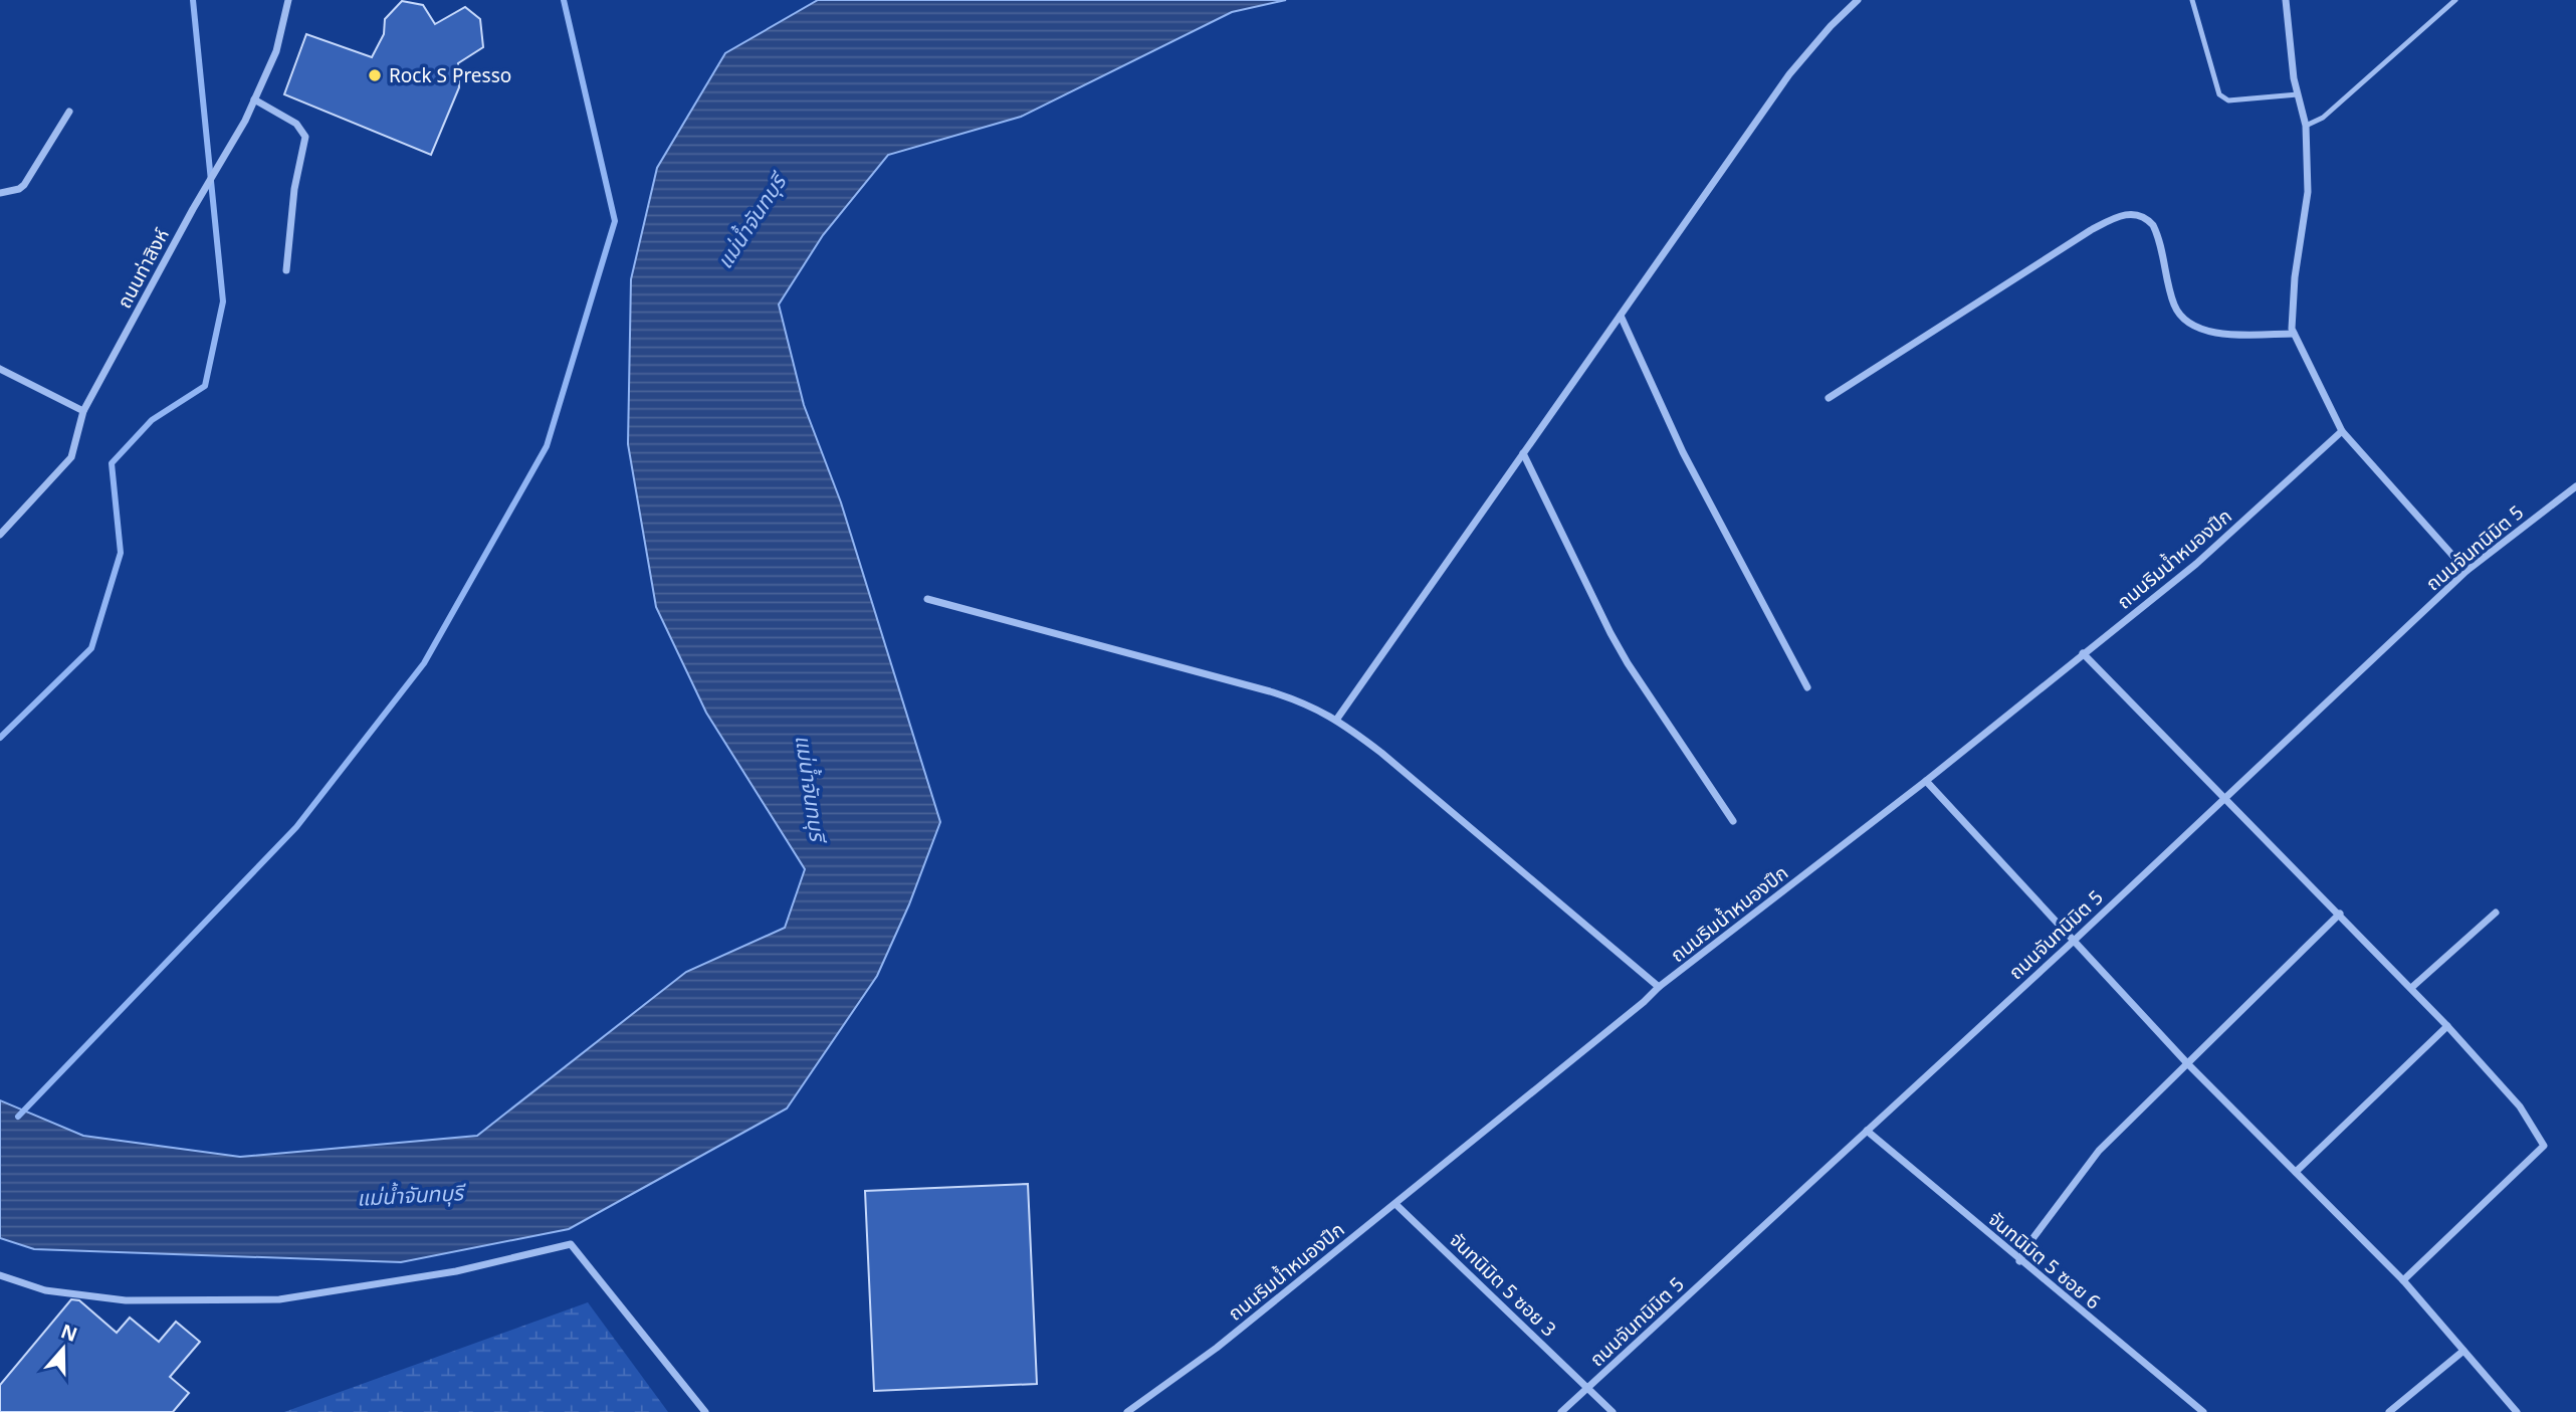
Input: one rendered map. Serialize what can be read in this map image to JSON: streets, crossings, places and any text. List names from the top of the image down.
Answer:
{
  "streets": {
    "street": [
      "ถนนท่าสิงห์",
      "ถนนจันทนิมิต 5",
      "ถนนริมน้ำหนองปึก",
      "จันทนิมิต 5 ซอย 6",
      "จันทนิมิต 5 ซอย 3"
    ]
  },
  "crossings": [
    ["ถนนจันทนิมิต 5", "จันทนิมิต 5 ซอย 6"],
    ["ถนนจันทนิมิต 5", "จันทนิมิต 5 ซอย 3"],
    ["ถนนริมน้ำหนองปึก", "จันทนิมิต 5 ซอย 3"]
  ],
  "water": ["แม่น้ำจันทบุรี"],
  "places": ["Rock S Presso"],
  "north": "top"
}
